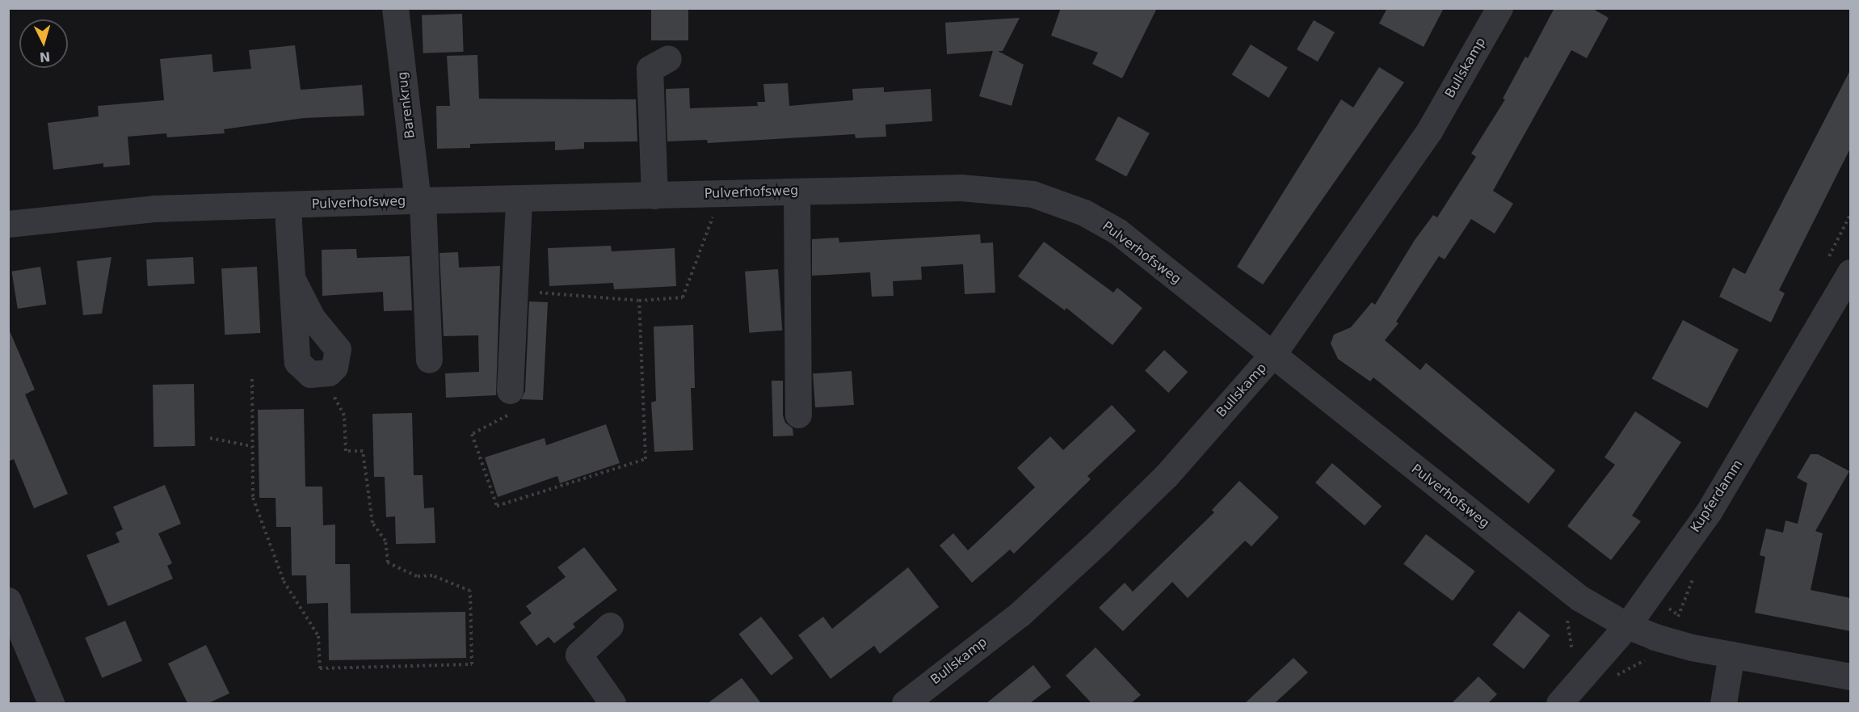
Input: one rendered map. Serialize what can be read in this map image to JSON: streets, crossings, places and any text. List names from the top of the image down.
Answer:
{
  "streets": {
    "street": [
      "Bullskamp",
      "Barenkrug",
      "Pulverhofsweg",
      "Kupferdamm"
    ]
  },
  "crossings": [
    ["Bullskamp", "Pulverhofsweg"],
    ["Barenkrug", "Pulverhofsweg"],
    ["Pulverhofsweg", "Kupferdamm"]
  ],
  "north": "bottom"
}
